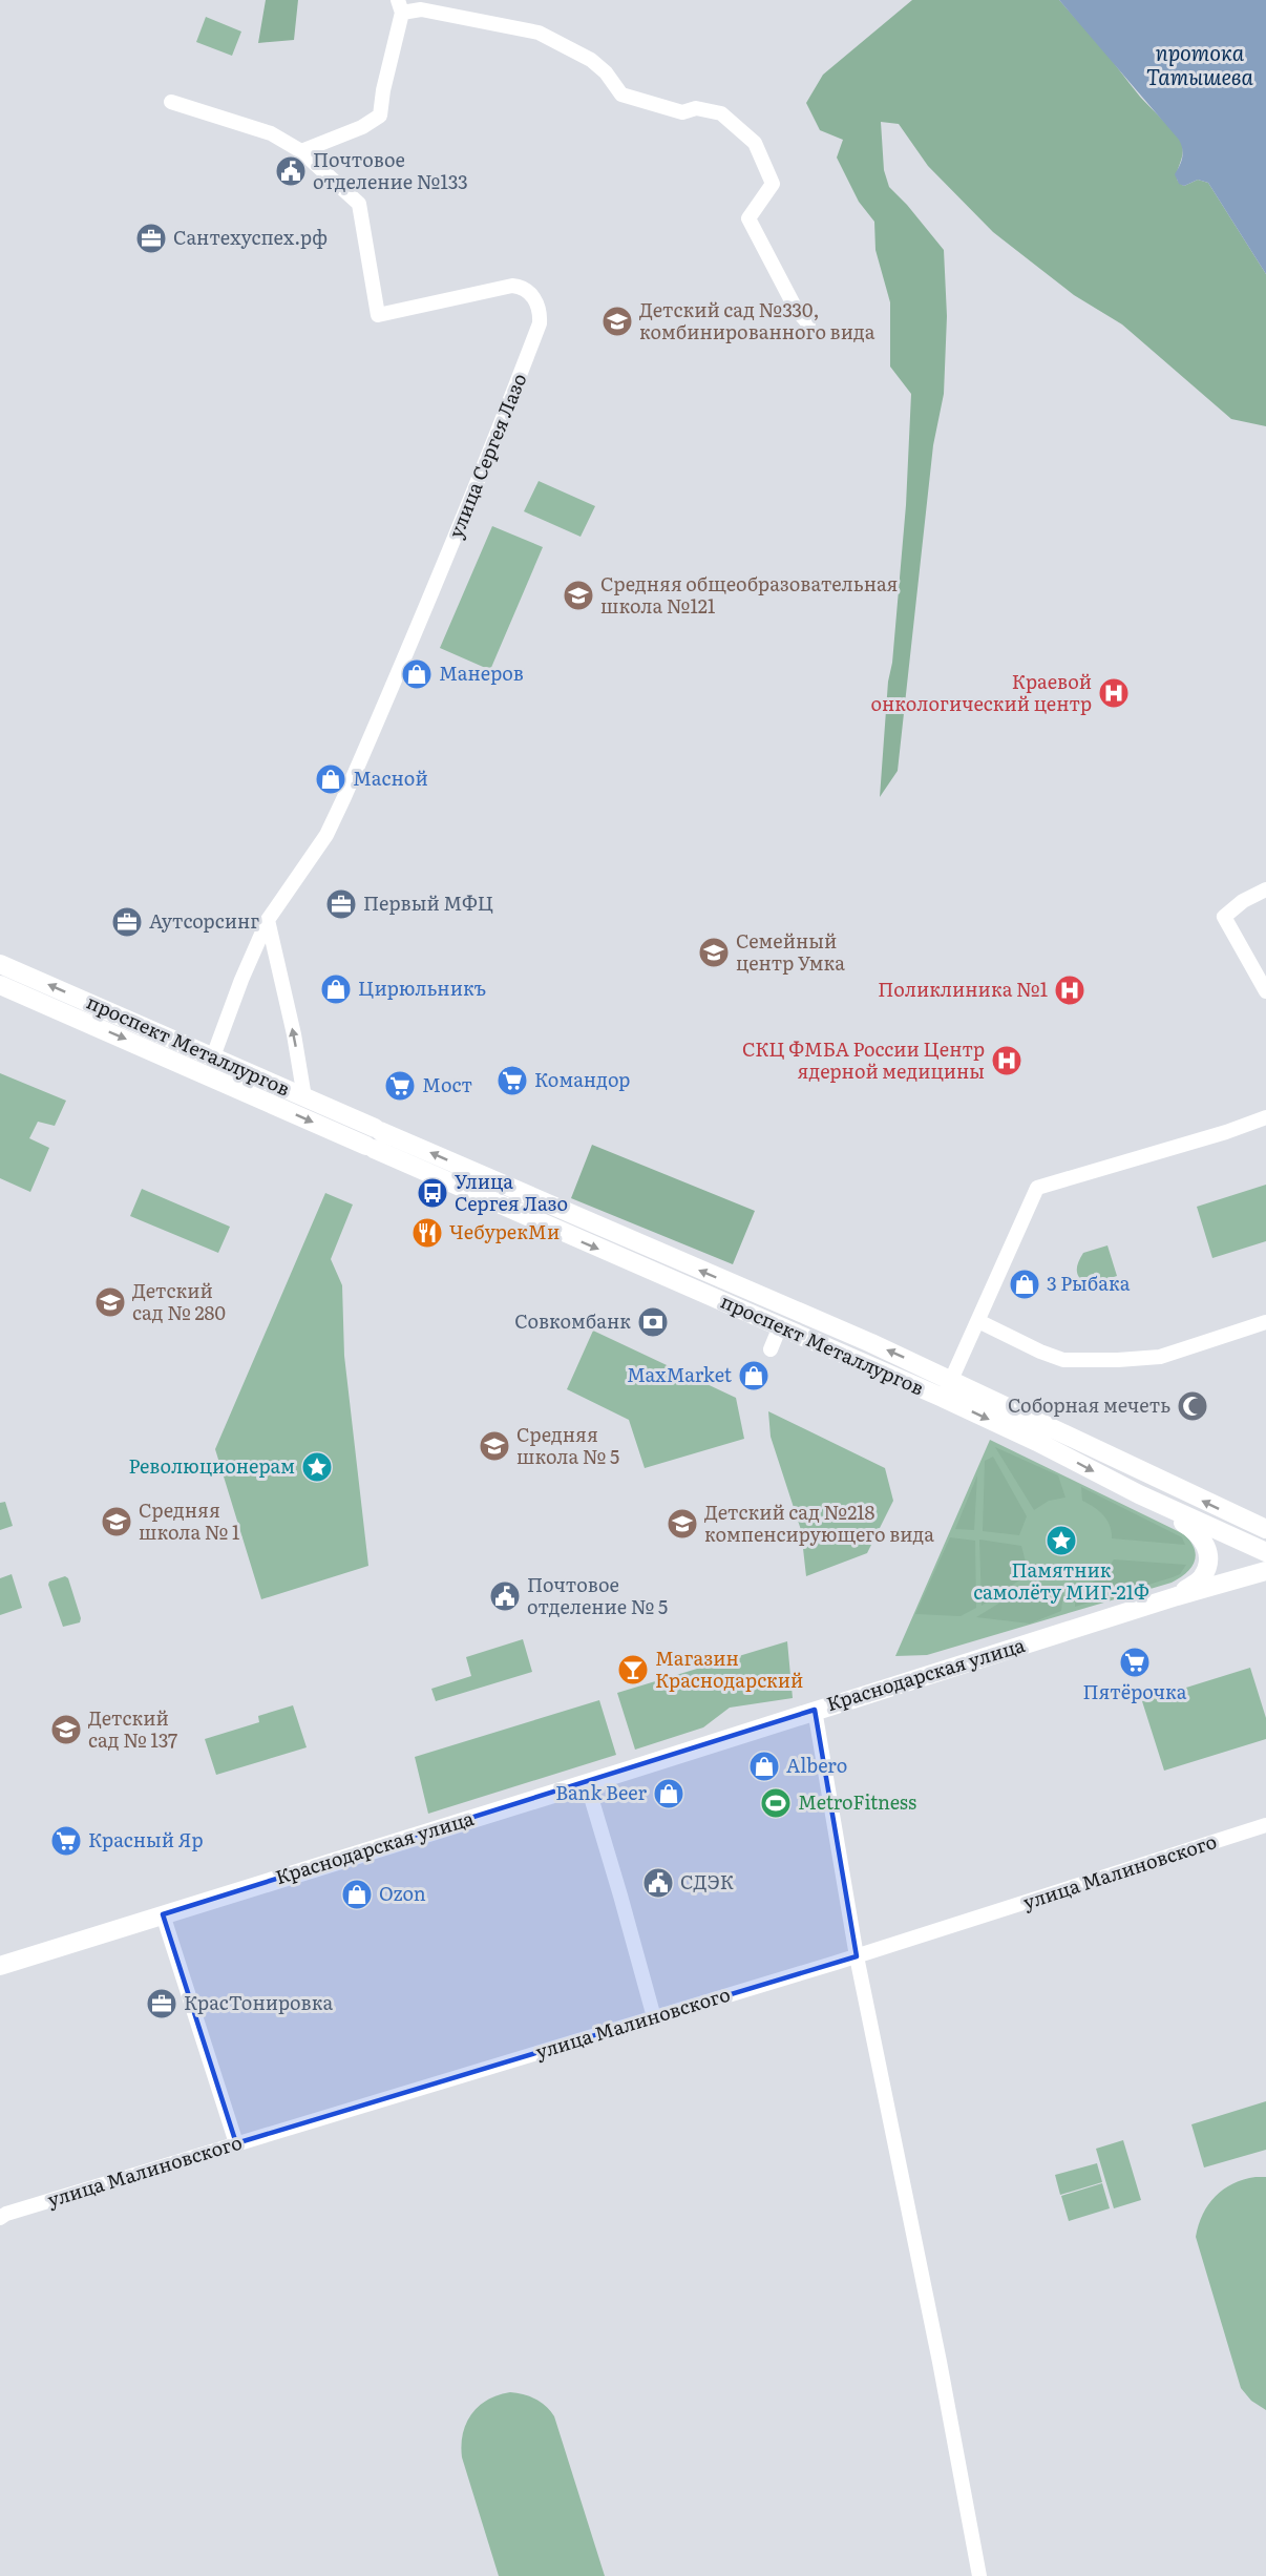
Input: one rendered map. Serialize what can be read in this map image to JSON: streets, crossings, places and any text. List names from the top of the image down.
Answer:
{
  "streets": {
    "main road": ["проспект Металлургов", "Краснодарская улица"],
    "street": ["улица Сергея Лазо", "улица Малиновского"]
  },
  "crossings": [
    ["улица Сергея Лазо", "проспект Металлургов"]
  ],
  "water": ["протока Татышева"],
  "places": {
    "public building": ["Почтовое отделение №133", "Почтовое отделение № 5", "СДЭК"],
    "office": [
      "Сантехуспех.рф",
      "Первый МФЦ",
      "Аутсорсинг",
      "КрасТонировка"
    ],
    "school or university": [
      "Детский сад №330, комбинированного вида",
      "Средняя общеобразовательная школа №121",
      "Семейный центр Умка",
      "Детский сад № 280",
      "Средняя школа № 5",
      "Средняя школа № 1",
      "Детский сад №218 компенсирующего вида",
      "Детский сад № 137"
    ],
    "shop": [
      "Манеров",
      "Масной",
      "Цирюльникъ",
      "3 Рыбака",
      "MaxMarket",
      "Albero",
      "Bank Beer",
      "Ozon"
    ],
    "hospital": ["Краевой онкологический центр", "Поликлиника №1", "СКЦ ФМБА России Центр ядерной медицины"],
    "supermarket": [
      "Командор",
      "Мост",
      "Пятёрочка",
      "Красный Яр"
    ],
    "bus stop": ["Улица Сергея Лазо"],
    "restaurant": ["ЧебурекМи"],
    "bank": ["Совкомбанк"],
    "mosque": ["Соборная мечеть"],
    "place": ["Революционерам", "Памятник самолёту МИГ-21Ф"],
    "bar": ["Магазин Краснодарский"],
    "sports": ["MetroFitness"]
  }
}
